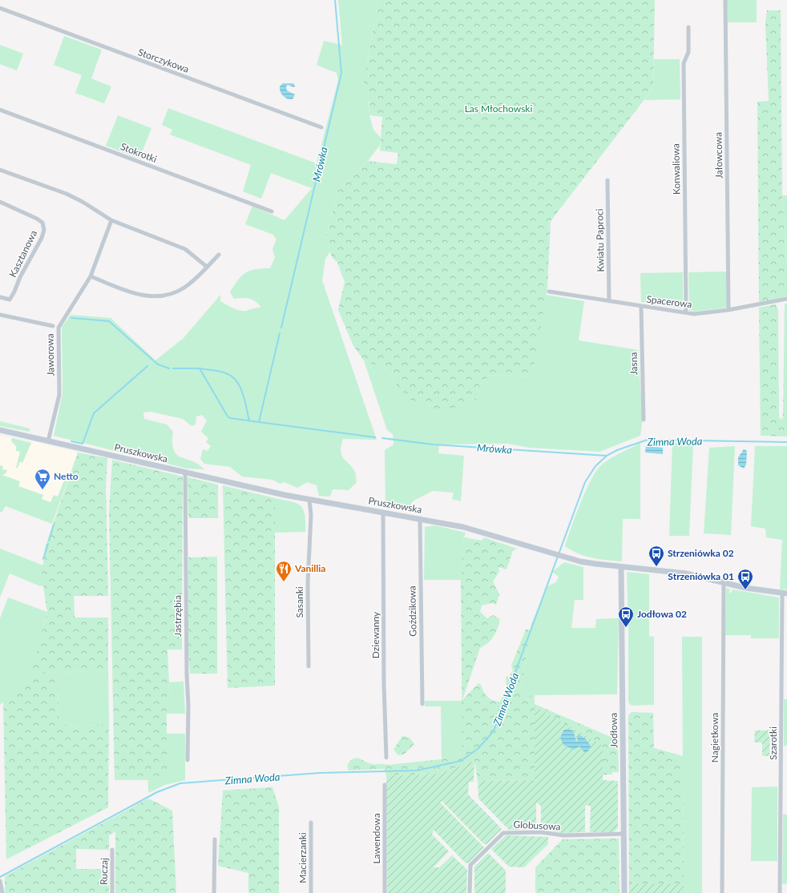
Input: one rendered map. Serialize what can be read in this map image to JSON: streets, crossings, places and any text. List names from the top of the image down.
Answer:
{
  "streets": {
    "street": [
      "Storczykowa",
      "Stokrotki",
      "Jałowcowa",
      "Konwaliowa",
      "Kwiatu Paproci",
      "Kasztanowa",
      "Spacerowa",
      "Jaworowa",
      "Jasna",
      "Pruszkowska",
      "Sasanki",
      "Goździkowa",
      "Jastrzębia",
      "Dziewanny",
      "Jodłowa",
      "Nagietkowa",
      "Szarotki",
      "Globusowa",
      "Lawendowa",
      "Macierzanki",
      "Ruczaj"
    ]
  },
  "crossings": [
    ["Jałowcowa", "Spacerowa"],
    ["Konwaliowa", "Spacerowa"],
    ["Kwiatu Paproci", "Spacerowa"],
    ["Spacerowa", "Jasna"],
    ["Jaworowa", "Pruszkowska"],
    ["Pruszkowska", "Sasanki"],
    ["Pruszkowska", "Goździkowa"],
    ["Pruszkowska", "Jastrzębia"],
    ["Pruszkowska", "Dziewanny"],
    ["Pruszkowska", "Jodłowa"],
    ["Pruszkowska", "Nagietkowa"],
    ["Pruszkowska", "Szarotki"],
    ["Jodłowa", "Globusowa"]
  ],
  "water": ["Mrówka", "Zimna Woda"],
  "parks": ["Las Młochowski"],
  "places": {
    "supermarket": ["Netto"],
    "bus stop": ["Strzeniówka 02", "Strzeniówka 01", "Jodłowa 02"],
    "restaurant": ["Vanillia"]
  }
}
